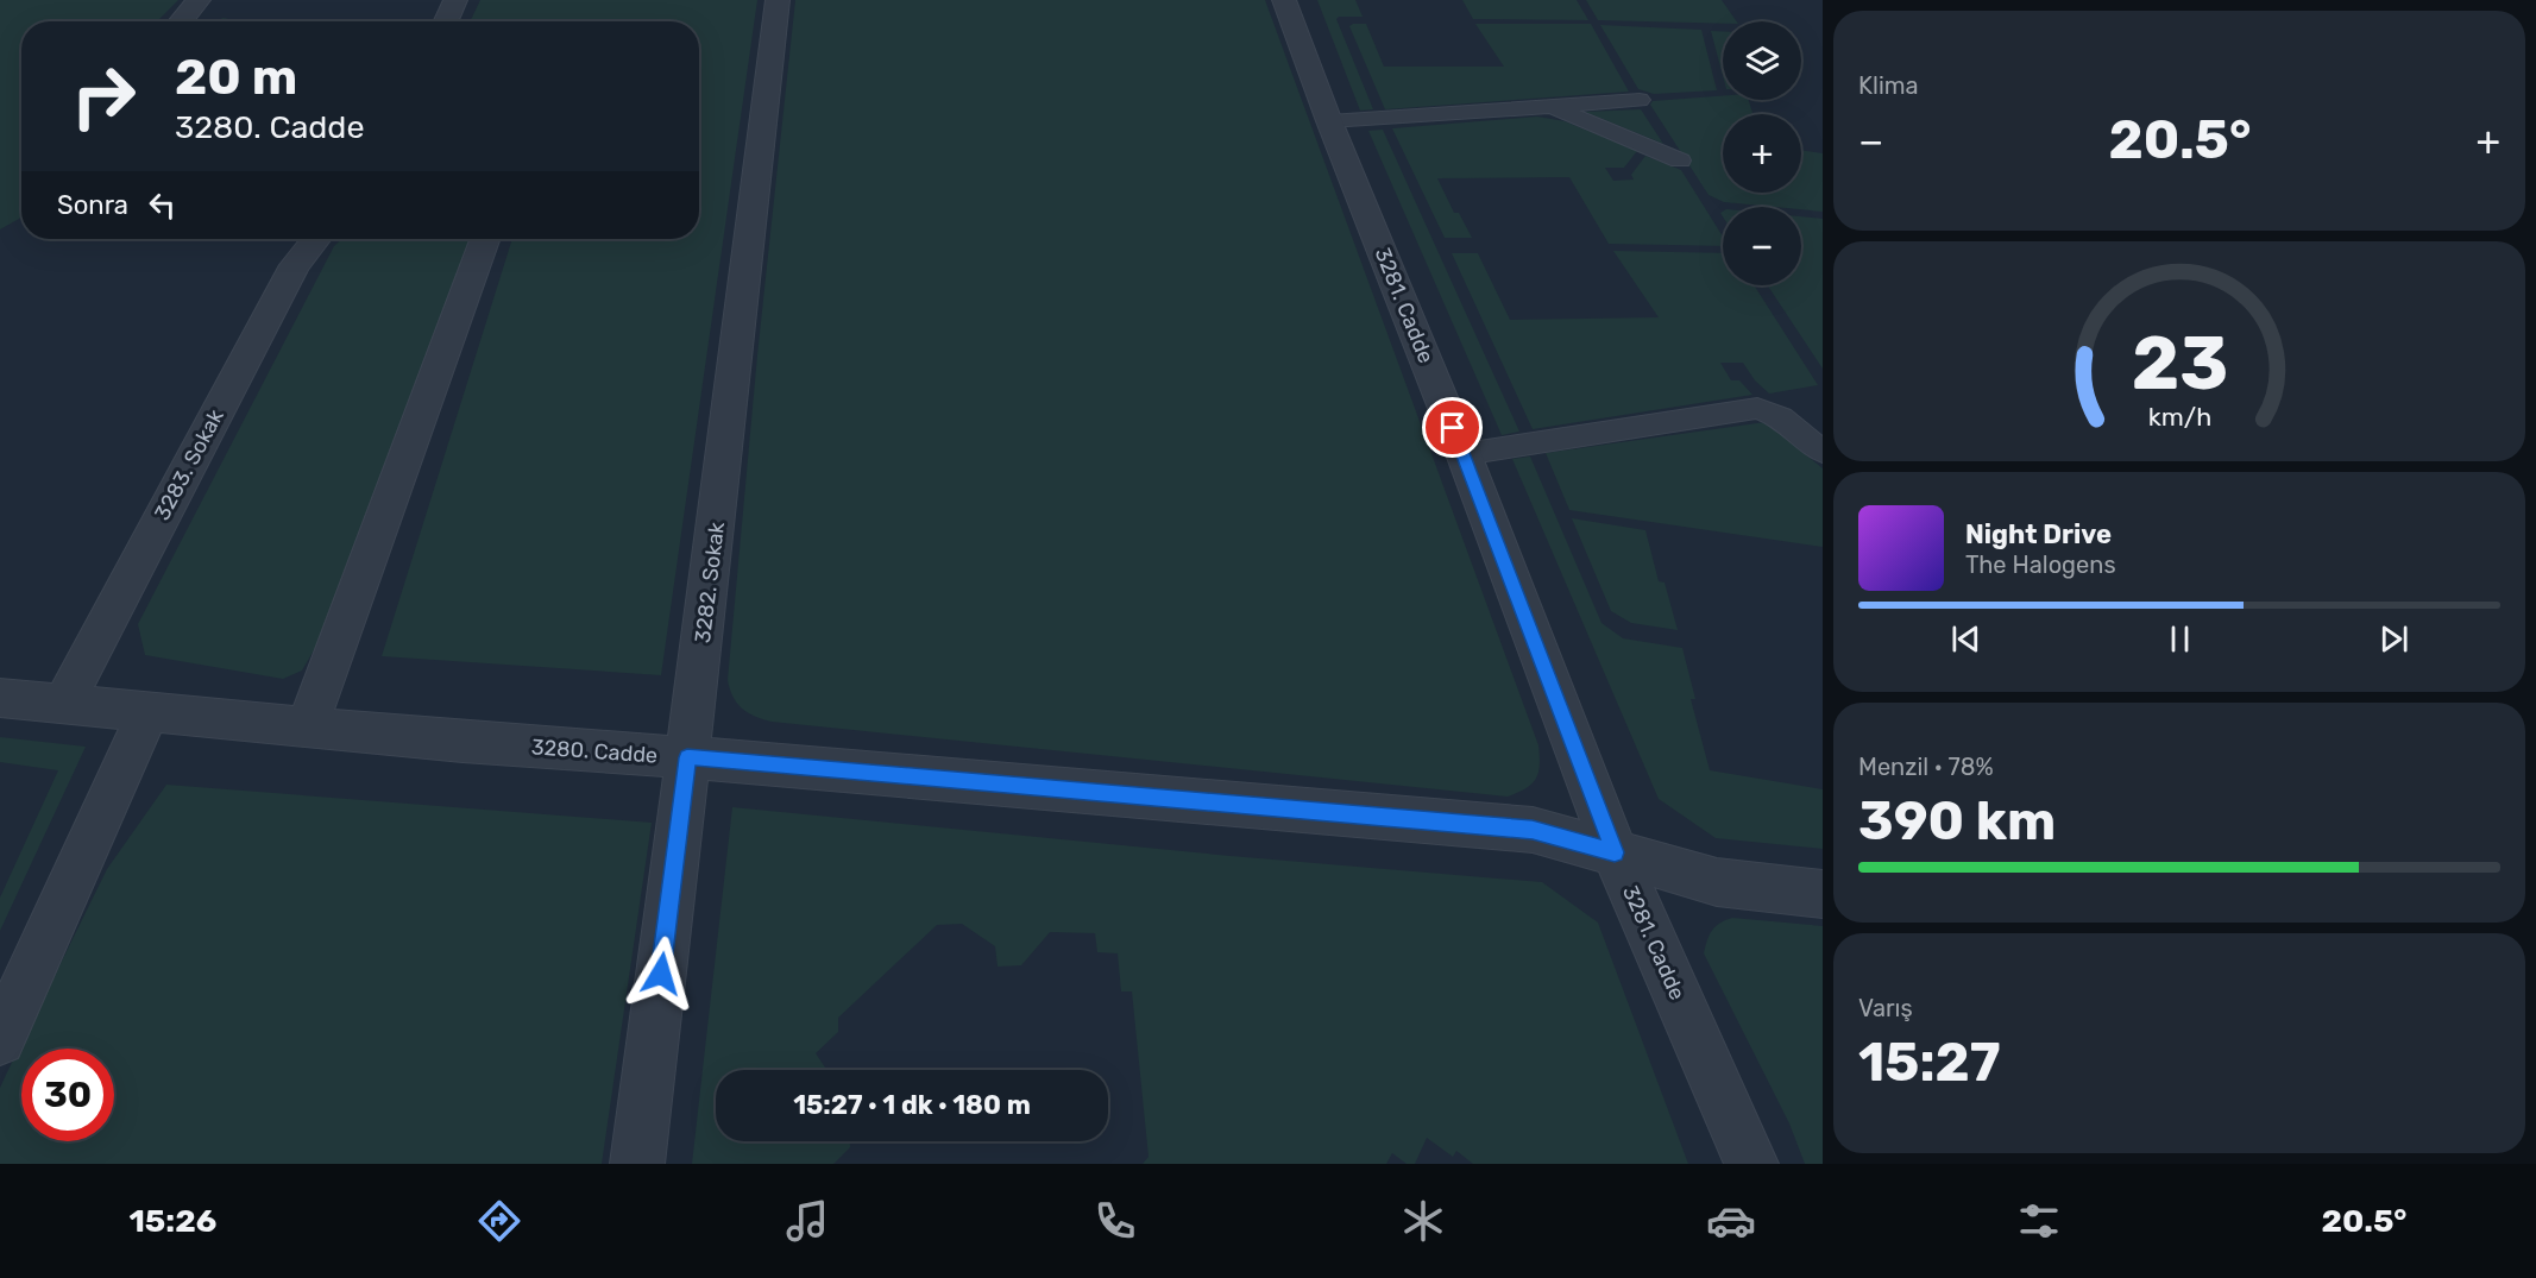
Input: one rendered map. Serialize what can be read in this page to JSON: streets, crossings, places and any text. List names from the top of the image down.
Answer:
{
  "streets": {
    "street": [
      "3281. Cadde",
      "3283. Sokak",
      "3282. Sokak",
      "3280. Cadde"
    ]
  },
  "crossings": [
    ["3281. Cadde", "3280. Cadde"],
    ["3283. Sokak", "3280. Cadde"],
    ["3282. Sokak", "3280. Cadde"]
  ],
  "page": {
    "tile": [
      "Klima",
      ["Menzil · 78%", "390 km"],
      ["Varış", "15:27"]
    ],
    "map_buttons": ["+", "−"],
    "turn": ["20 m", "3280. Cadde"],
    "heat": ["−", "20.5°", "+"],
    "then": "Sonra",
    "song": ["Night Drive", "The Halogens"],
    "limit": "30",
    "trip": "15:27 · 1 dk · 180 m",
    "tabs": ["15:26", "20.5°"],
    "gauge": ["23", "km/h"]
  }
}
